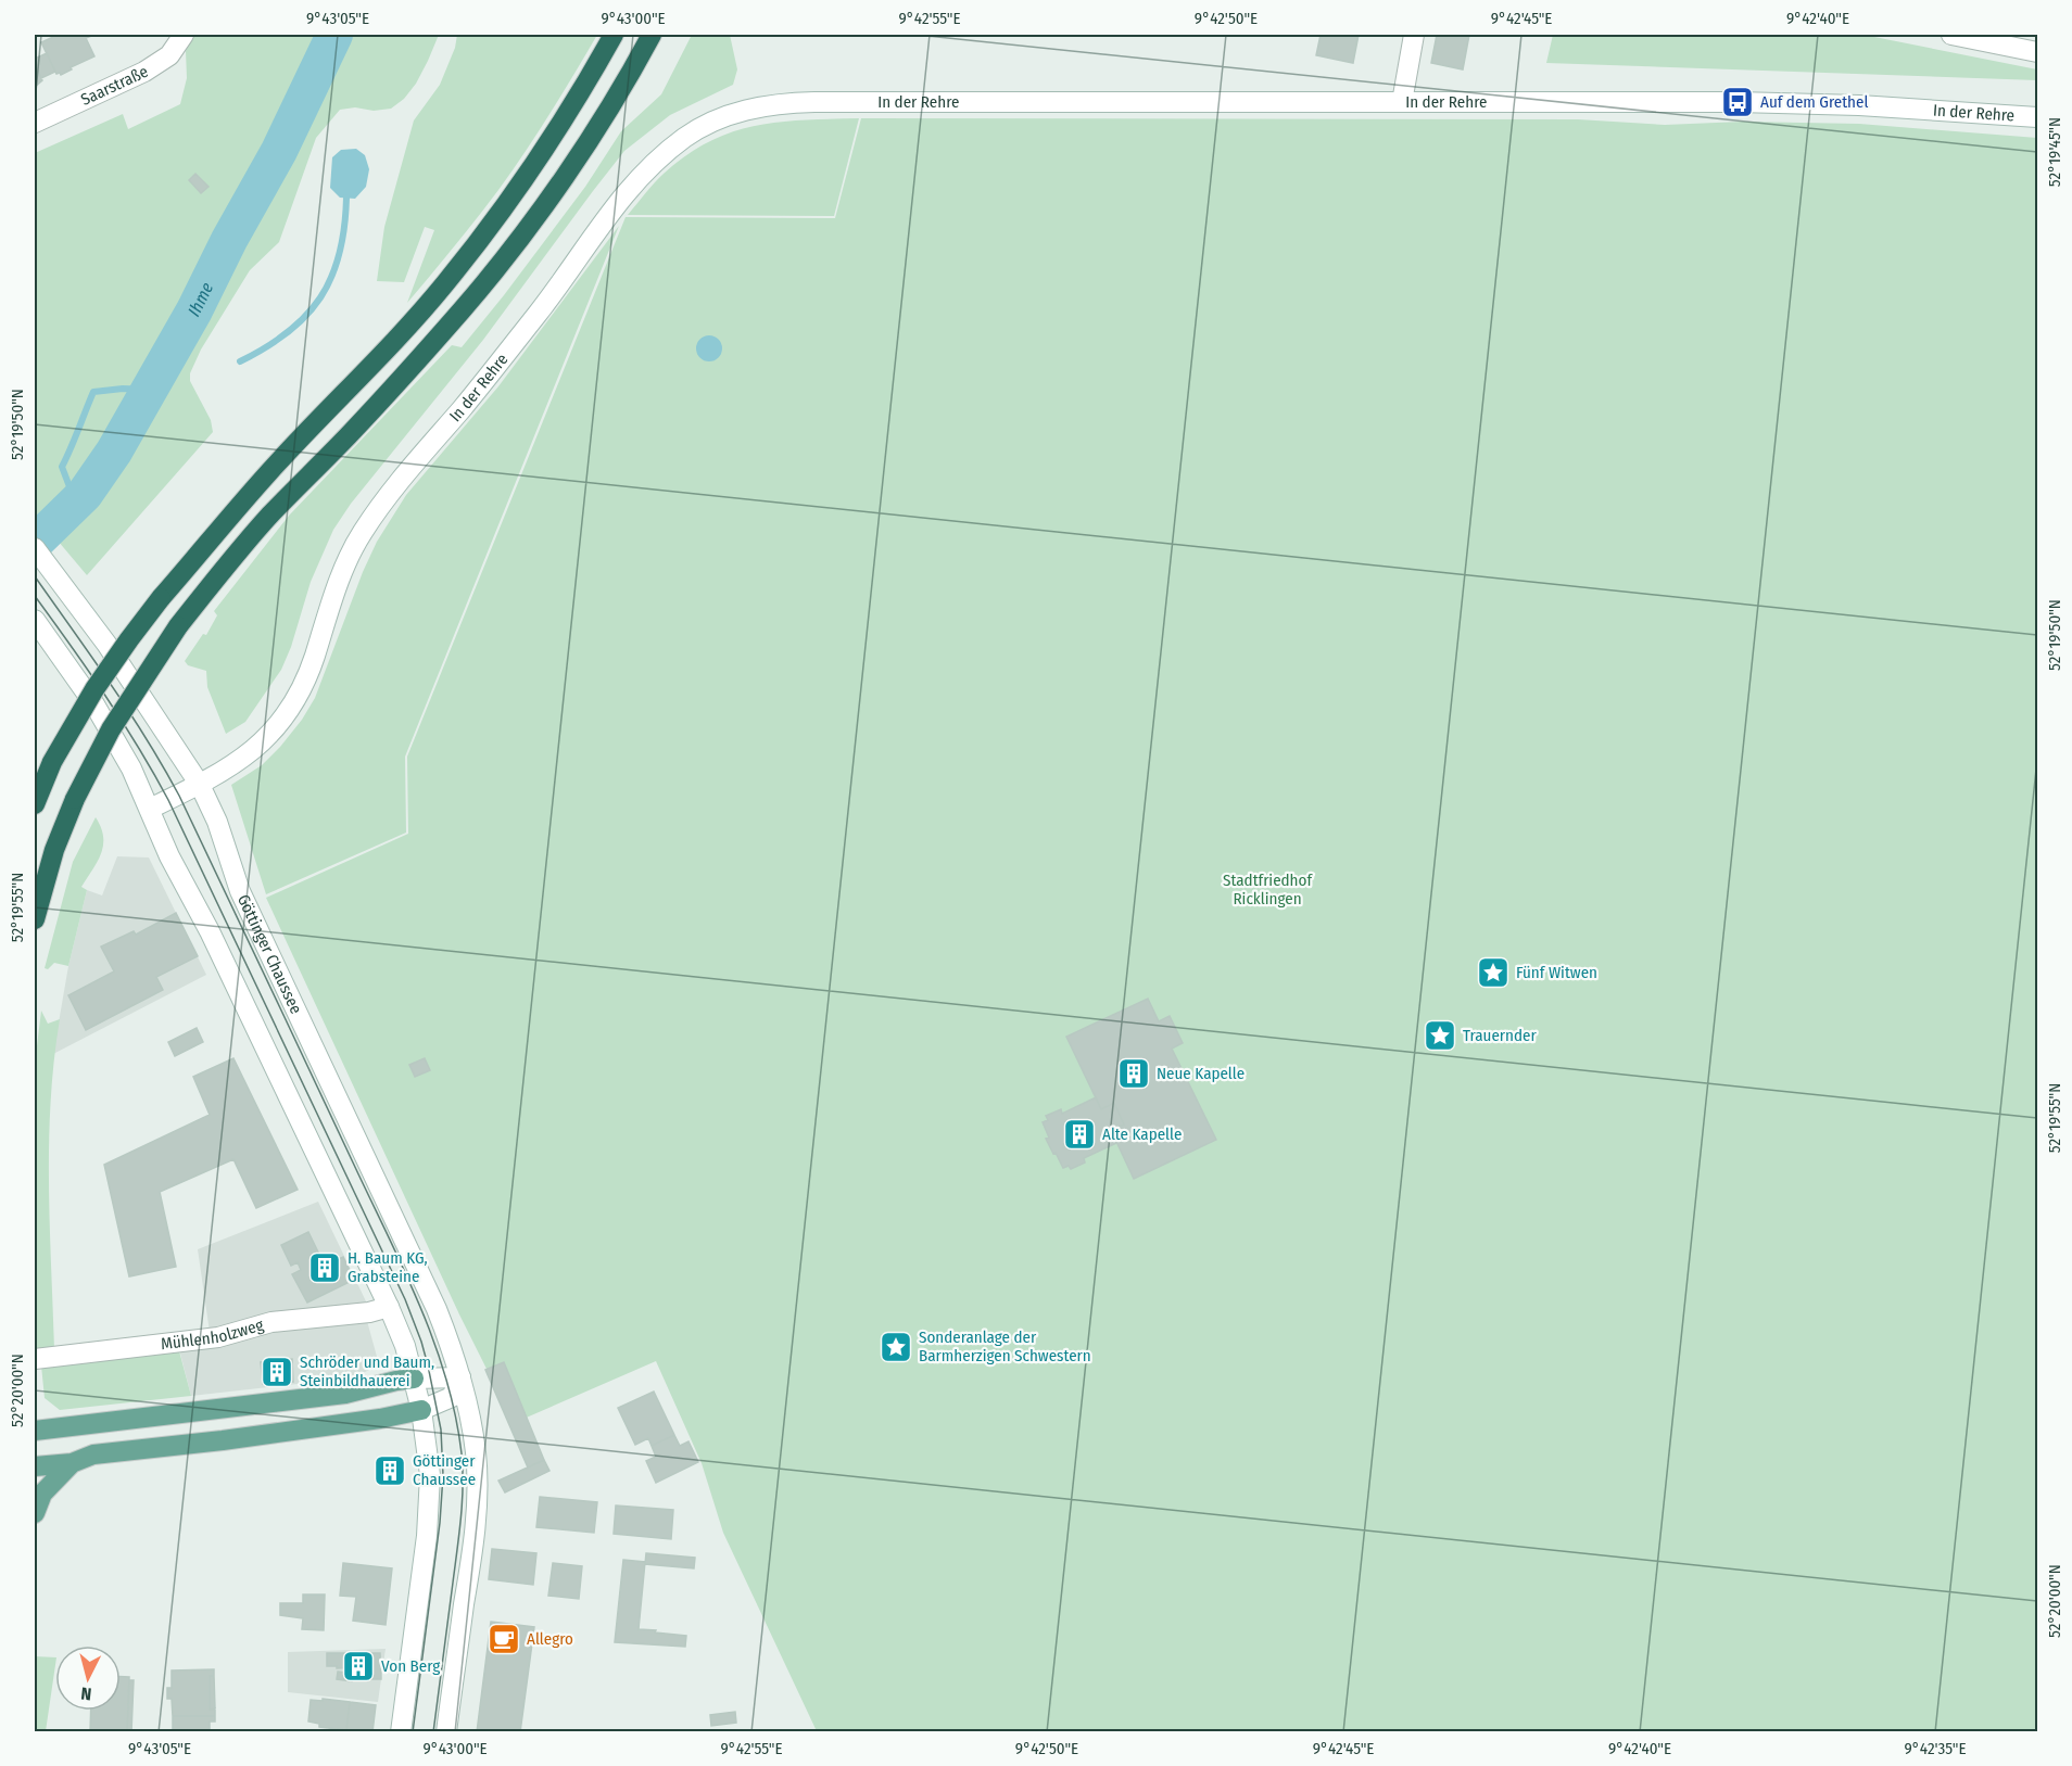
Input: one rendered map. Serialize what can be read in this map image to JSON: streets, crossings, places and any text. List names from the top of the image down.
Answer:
{
  "streets": {
    "street": [
      "Saarstraße",
      "In der Rehre",
      "Göttinger Chaussee",
      "Mühlenholzweg"
    ]
  },
  "crossings": [
    ["In der Rehre", "Göttinger Chaussee"]
  ],
  "water": ["Ihme"],
  "parks": ["Stadtfriedhof Ricklingen"],
  "places": {
    "bus stop": ["Auf dem Grethel"],
    "place": ["Fünf Witwen", "Trauernder", "Sonderanlage der Barmherzigen Schwestern"],
    "building": [
      "Neue Kapelle",
      "Alte Kapelle",
      "H. Baum KG, Grabsteine",
      "Schröder und Baum, Steinbildhauerei",
      "Göttinger Chaussee",
      "Von Berg"
    ],
    "cafe": ["Allegro"]
  },
  "north": "bottom",
  "coordinates": [
    "9°43'05\"E",
    "9°43'00\"E",
    "9°42'55\"E",
    "9°42'50\"E",
    "9°42'45\"E",
    "9°42'40\"E",
    "52°19'45\"N",
    "52°19'50\"N",
    "52°19'55\"N",
    "52°20'00\"N",
    "9°42'35\"E"
  ]
}
